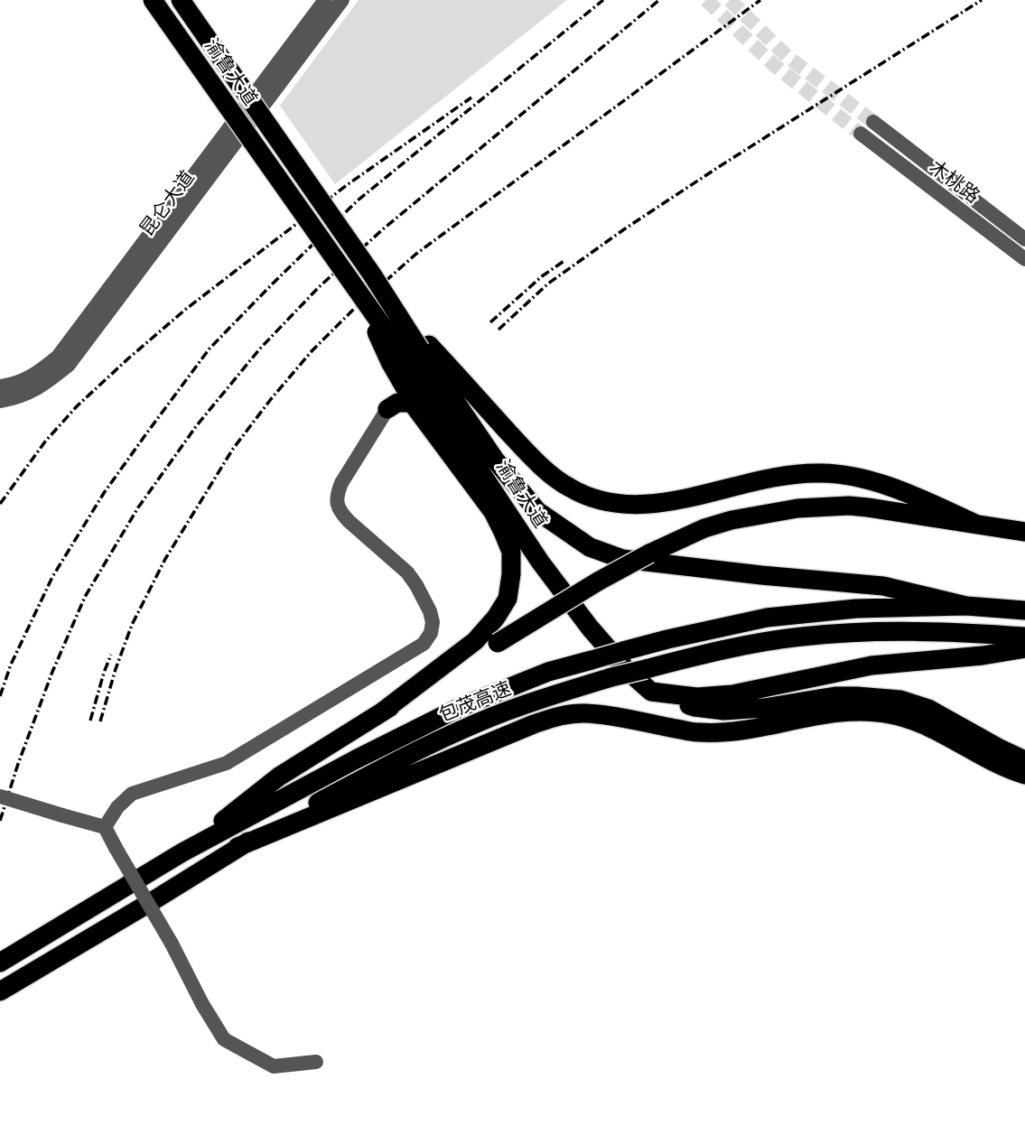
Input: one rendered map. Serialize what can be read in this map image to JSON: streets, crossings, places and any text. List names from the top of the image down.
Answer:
{
  "streets": {
    "highway": ["渝鲁大道", "包茂高速"],
    "street": ["木桃路", "昆仑大道"]
  }
}
